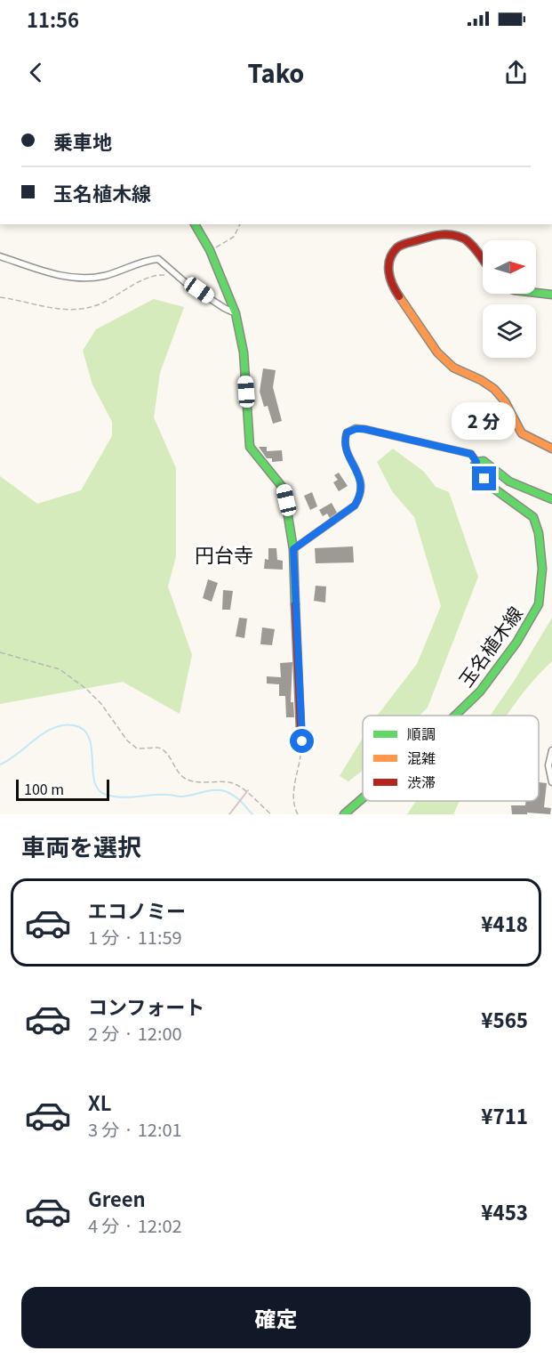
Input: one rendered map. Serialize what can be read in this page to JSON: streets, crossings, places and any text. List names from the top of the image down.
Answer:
{
  "streets": {
    "main road": ["玉名植木線"]
  },
  "districts": ["円台寺"],
  "legend": ["順調", "混雑", "渋滞"],
  "scale_bar": "100 m",
  "north": "right",
  "page": {
    "status": "11:56",
    "header": "Tako",
    "banner": ["乗車地", "玉名植木線"],
    "bubble": "2 分",
    "scale": "100 m",
    "heading": "車両を選択",
    "list": [
      {
        "name": "エコノミー",
        "note": "1 分 · 11:59",
        "value": "¥418"
      },
      {
        "name": "コンフォート",
        "note": "2 分 · 12:00",
        "value": "¥565"
      },
      {
        "name": "XL",
        "note": "3 分 · 12:01",
        "value": "¥711"
      },
      {
        "name": "Green",
        "note": "4 分 · 12:02",
        "value": "¥453"
      }
    ],
    "buttons": "確定"
  }
}
